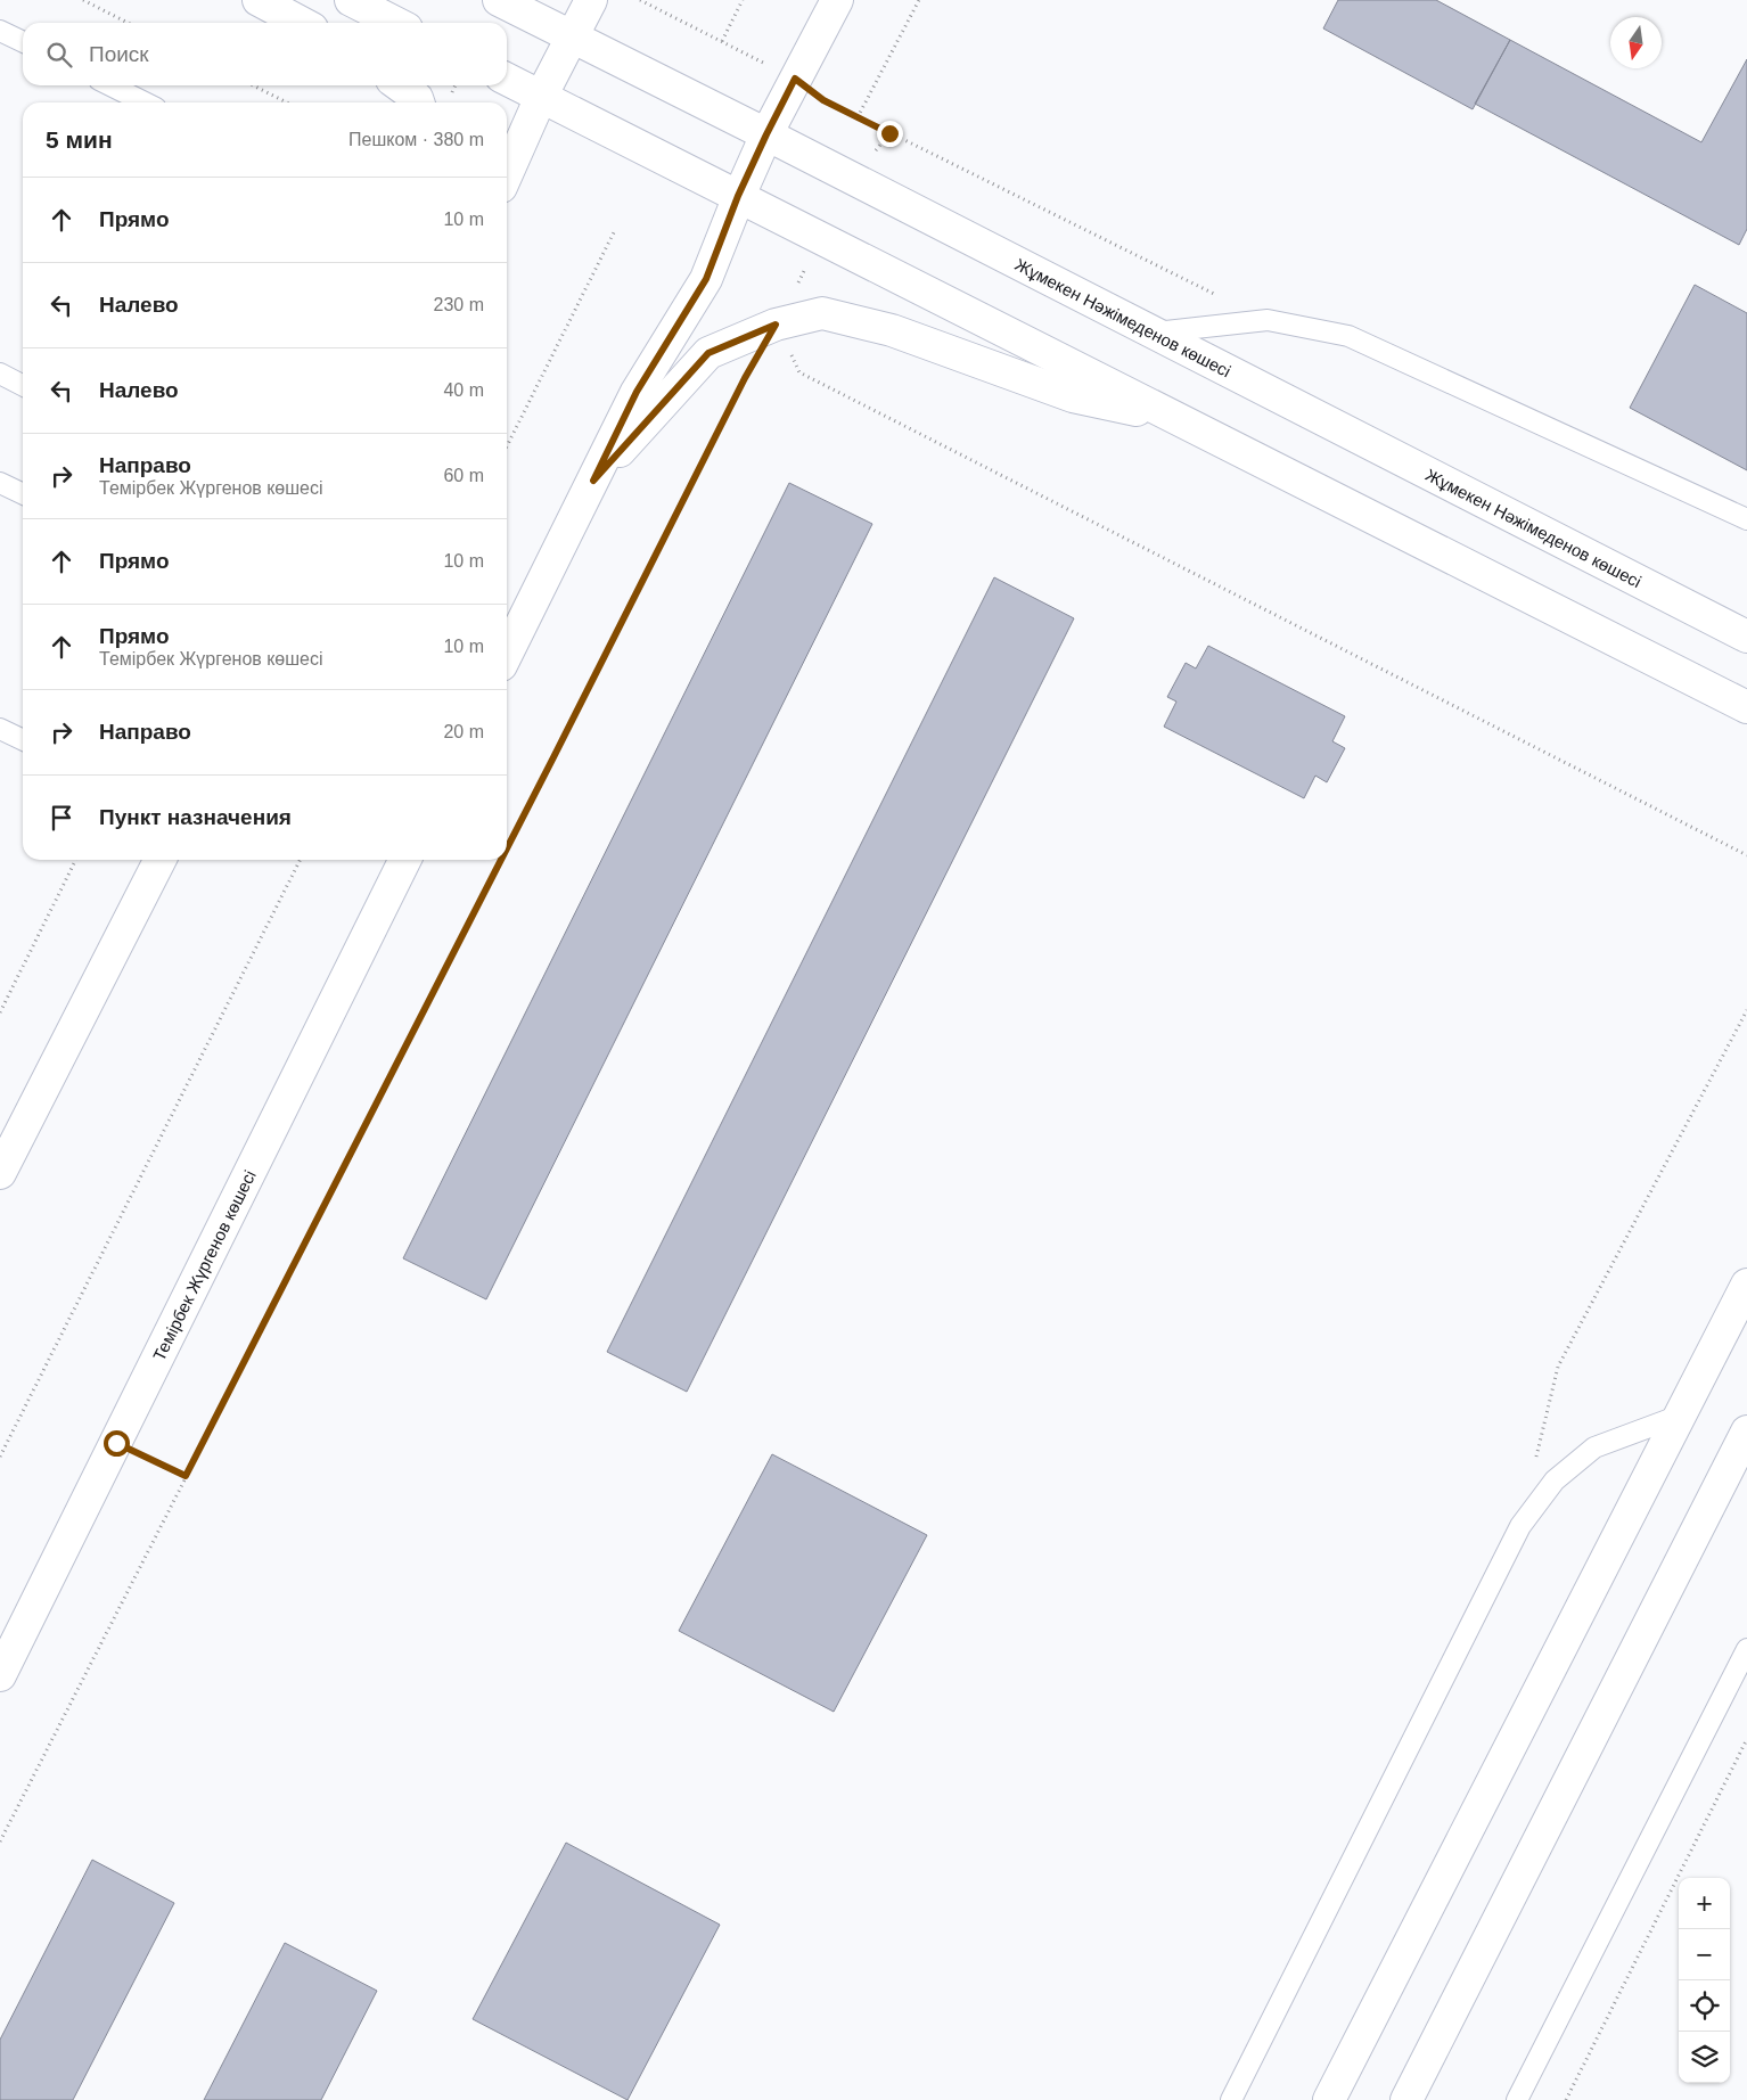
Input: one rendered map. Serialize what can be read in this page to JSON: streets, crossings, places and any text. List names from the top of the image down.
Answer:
{
  "streets": {
    "main road": ["Жұмекен Нәжімеденов көшесі", "Темірбек Жүргенов көшесі"]
  },
  "north": "bottom",
  "page": {
    "search": "Поиск",
    "heading": ["5 мин", "Пешком · 380 m"],
    "list": [
      ["Прямо", "10 m"],
      ["Налево", "230 m"],
      ["Налево", "40 m"],
      ["Направо", "Темірбек Жүргенов көшесі", "60 m"],
      ["Прямо", "10 m"],
      ["Прямо", "Темірбек Жүргенов көшесі", "10 m"],
      ["Направо", "20 m"],
      "Пункт назначения"
    ],
    "map_buttons": ["+", "−"]
  }
}
